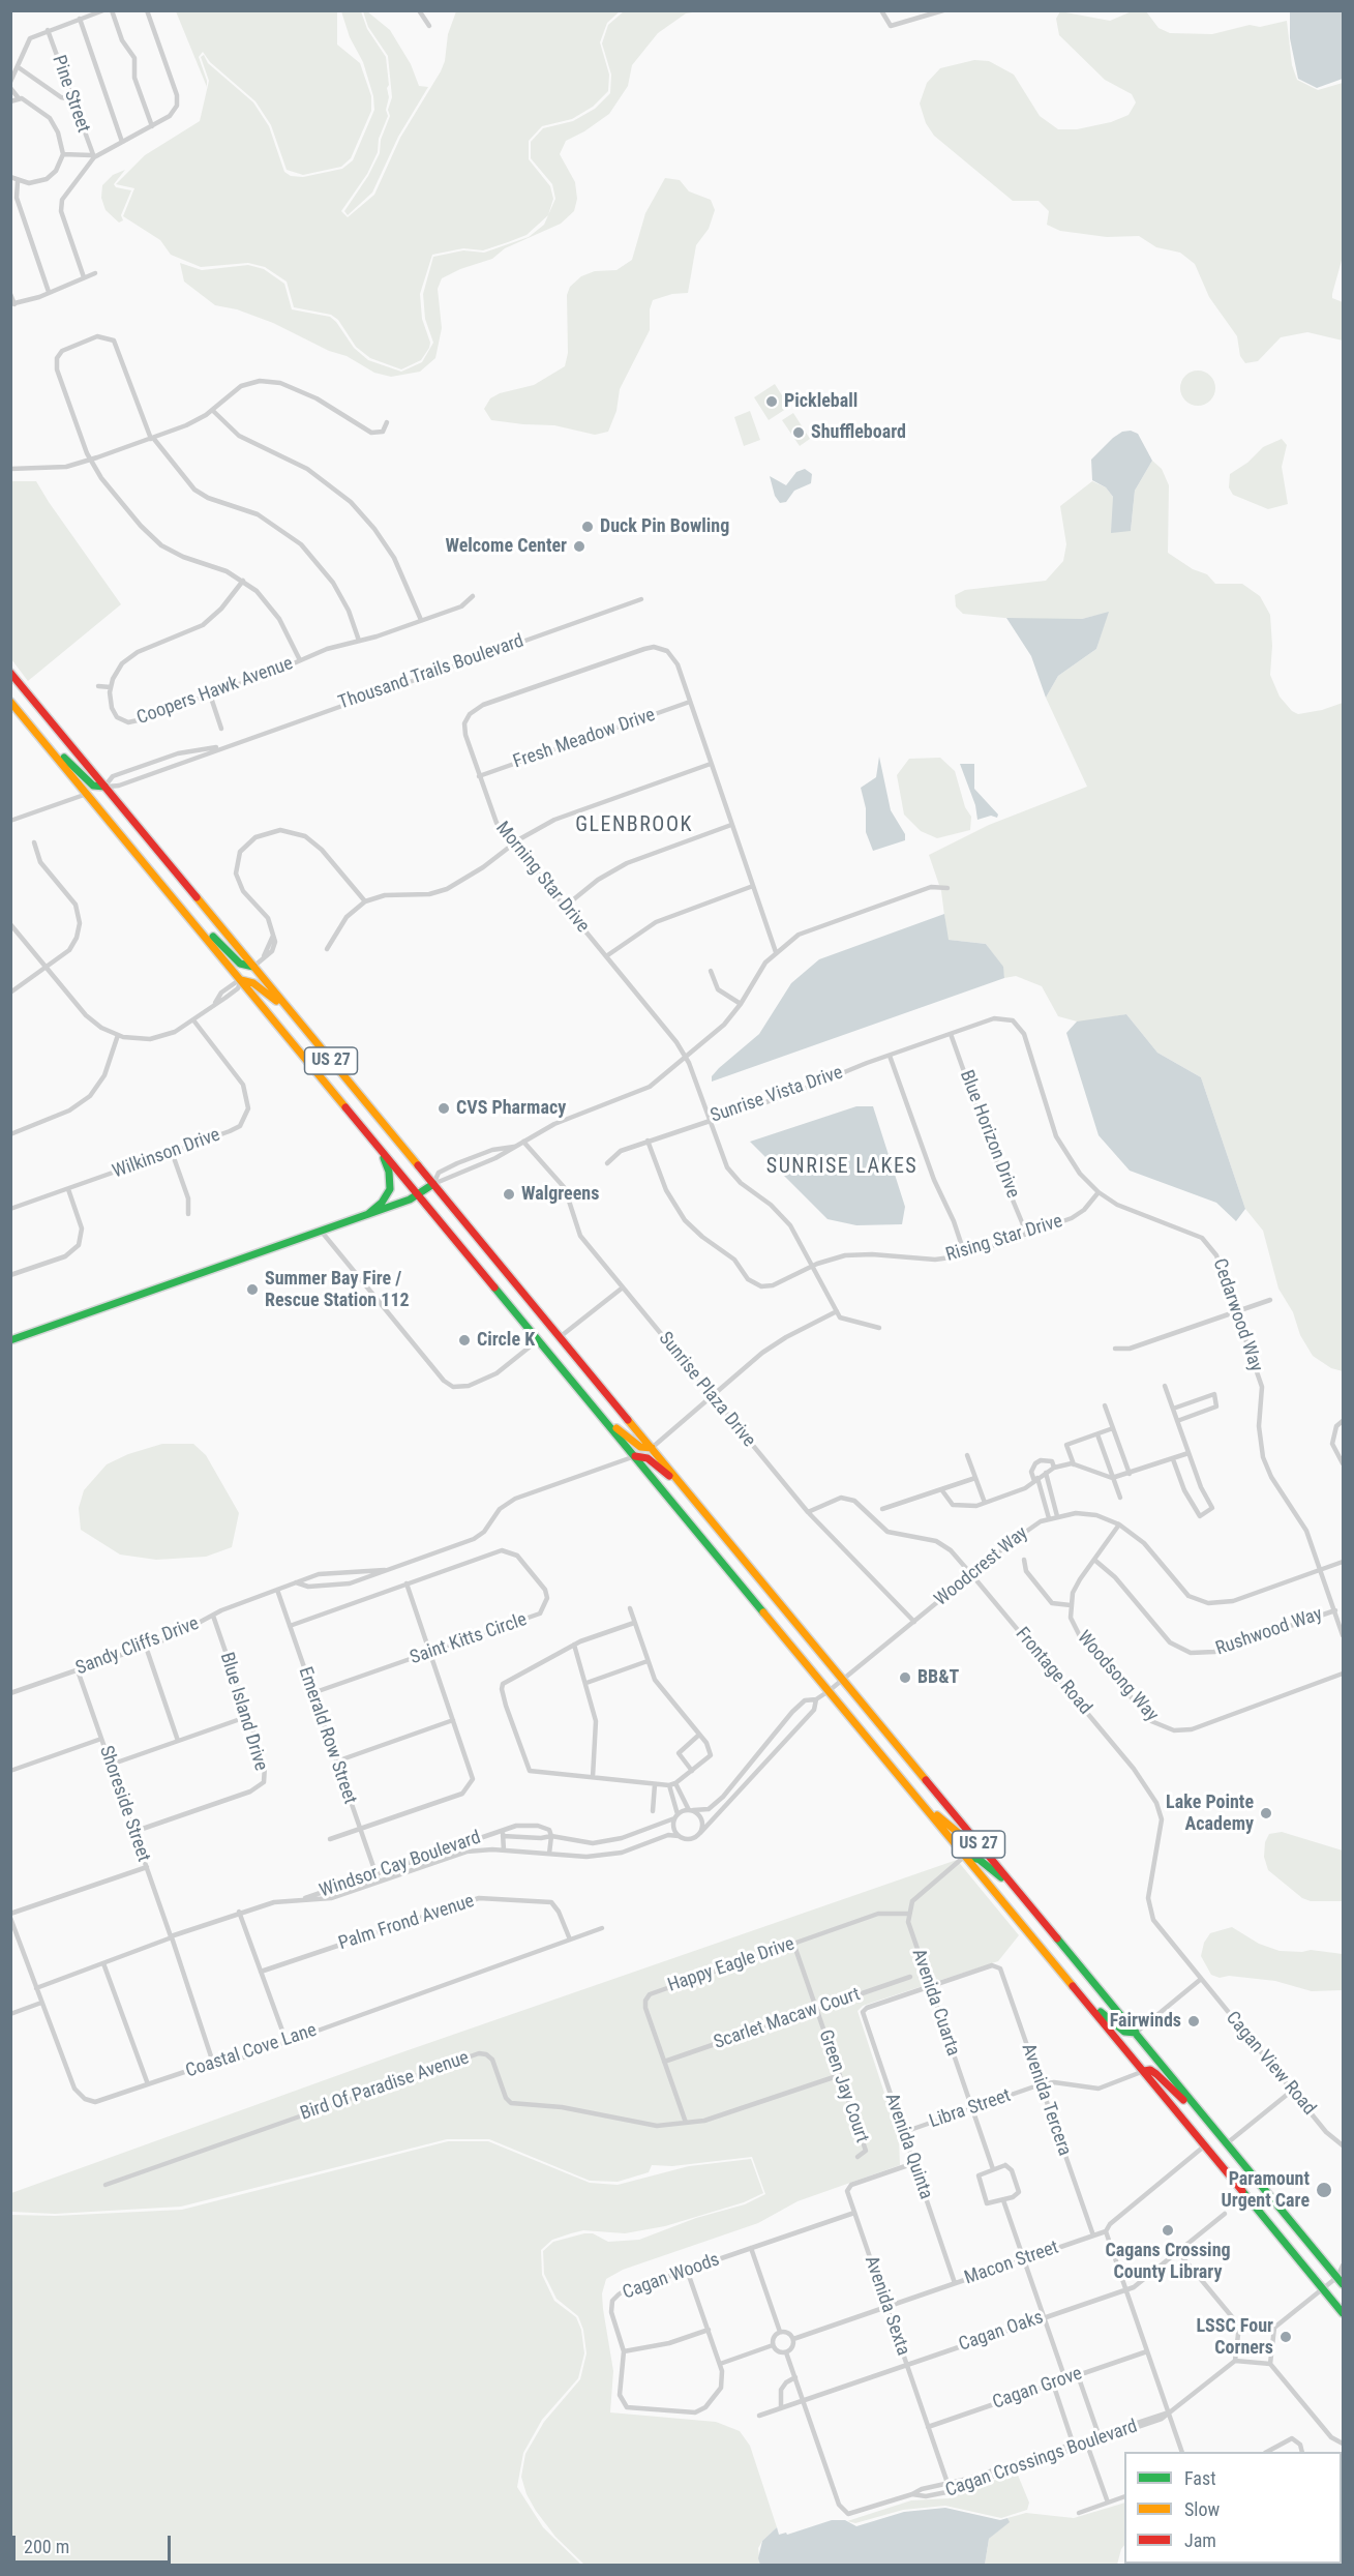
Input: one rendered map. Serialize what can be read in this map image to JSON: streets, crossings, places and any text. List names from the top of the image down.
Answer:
{
  "streets": {
    "main road": ["US 27"],
    "street": [
      "Pine Street",
      "Thousand Trails Boulevard",
      "Coopers Hawk Avenue",
      "Fresh Meadow Drive",
      "Morning Star Drive",
      "Sunrise Vista Drive",
      "Blue Horizon Drive",
      "Wilkinson Drive",
      "Rising Star Drive",
      "Cedarwood Way",
      "Sunrise Plaza Drive",
      "Woodcrest Way",
      "Rushwood Way",
      "Saint Kitts Circle",
      "Sandy Cliffs Drive",
      "Frontage Road",
      "Woodsong Way",
      "Blue Island Drive",
      "Emerald Row Street",
      "Shoreside Street",
      "Windsor Cay Boulevard",
      "Palm Frond Avenue",
      "Happy Eagle Drive",
      "Avenida Cuarta",
      "Scarlet Macaw Court",
      "Coastal Cove Lane",
      "Cagan View Road",
      "Bird Of Paradise Avenue",
      "Green Jay Court",
      "Avenida Tercera",
      "Libra Street",
      "Avenida Quinta",
      "Macon Street",
      "Cagan Woods",
      "Avenida Sexta",
      "Cagan Oaks",
      "Cagan Grove",
      "Cagan Crossings Boulevard"
    ]
  },
  "crossings": [
    ["Thousand Trails Boulevard", "US 27"],
    ["Fresh Meadow Drive", "Morning Star Drive"],
    ["Morning Star Drive", "Sunrise Vista Drive"],
    ["Morning Star Drive", "Rising Star Drive"],
    ["US 27", "Woodcrest Way"],
    ["US 27", "Sandy Cliffs Drive"],
    ["US 27", "Windsor Cay Boulevard"],
    ["US 27", "Libra Street"],
    ["US 27", "Macon Street"],
    ["Sunrise Vista Drive", "Blue Horizon Drive"],
    ["Sunrise Vista Drive", "Rising Star Drive"],
    ["Sunrise Vista Drive", "Cedarwood Way"],
    ["Blue Horizon Drive", "Rising Star Drive"],
    ["Blue Horizon Drive", "Cedarwood Way"],
    ["Rising Star Drive", "Cedarwood Way"],
    ["Cedarwood Way", "Woodcrest Way"],
    ["Sunrise Plaza Drive", "Woodcrest Way"],
    ["Sunrise Plaza Drive", "Frontage Road"],
    ["Woodcrest Way", "Frontage Road"],
    ["Woodcrest Way", "Windsor Cay Boulevard"],
    ["Saint Kitts Circle", "Emerald Row Street"],
    ["Sandy Cliffs Drive", "Blue Island Drive"],
    ["Sandy Cliffs Drive", "Emerald Row Street"],
    ["Sandy Cliffs Drive", "Shoreside Street"],
    ["Frontage Road", "Cagan View Road"],
    ["Blue Island Drive", "Shoreside Street"],
    ["Emerald Row Street", "Windsor Cay Boulevard"],
    ["Shoreside Street", "Windsor Cay Boulevard"],
    ["Shoreside Street", "Coastal Cove Lane"],
    ["Windsor Cay Boulevard", "Coastal Cove Lane"],
    ["Palm Frond Avenue", "Coastal Cove Lane"],
    ["Happy Eagle Drive", "Avenida Cuarta"],
    ["Happy Eagle Drive", "Scarlet Macaw Court"],
    ["Happy Eagle Drive", "Bird Of Paradise Avenue"],
    ["Happy Eagle Drive", "Green Jay Court"],
    ["Avenida Cuarta", "Avenida Tercera"],
    ["Avenida Cuarta", "Libra Street"],
    ["Avenida Cuarta", "Avenida Quinta"],
    ["Scarlet Macaw Court", "Green Jay Court"],
    ["Bird Of Paradise Avenue", "Green Jay Court"],
    ["Avenida Tercera", "Libra Street"],
    ["Avenida Tercera", "Avenida Quinta"],
    ["Avenida Tercera", "Macon Street"],
    ["Libra Street", "Avenida Quinta"],
    ["Avenida Quinta", "Macon Street"],
    ["Avenida Quinta", "Avenida Sexta"],
    ["Macon Street", "Avenida Sexta"],
    ["Macon Street", "Cagan Crossings Boulevard"],
    ["Cagan Woods", "Avenida Sexta"],
    ["Avenida Sexta", "Cagan Oaks"],
    ["Avenida Sexta", "Cagan Grove"],
    ["Avenida Sexta", "Cagan Crossings Boulevard"],
    ["Cagan Oaks", "Cagan Crossings Boulevard"]
  ],
  "districts": ["GLENBROOK", "SUNRISE LAKES"],
  "places": [
    "Pickleball",
    "Shuffleboard",
    "Duck Pin Bowling",
    "Welcome Center",
    "CVS Pharmacy",
    "Walgreens",
    "Summer Bay Fire / Rescue Station 112",
    "Circle K",
    "BB&T",
    "Lake Pointe Academy",
    "Fairwinds",
    "Paramount Urgent Care",
    "Cagans Crossing County Library",
    "LSSC Four Corners"
  ],
  "legend": ["Fast", "Slow", "Jam"],
  "scale_bar": "200 m"
}
